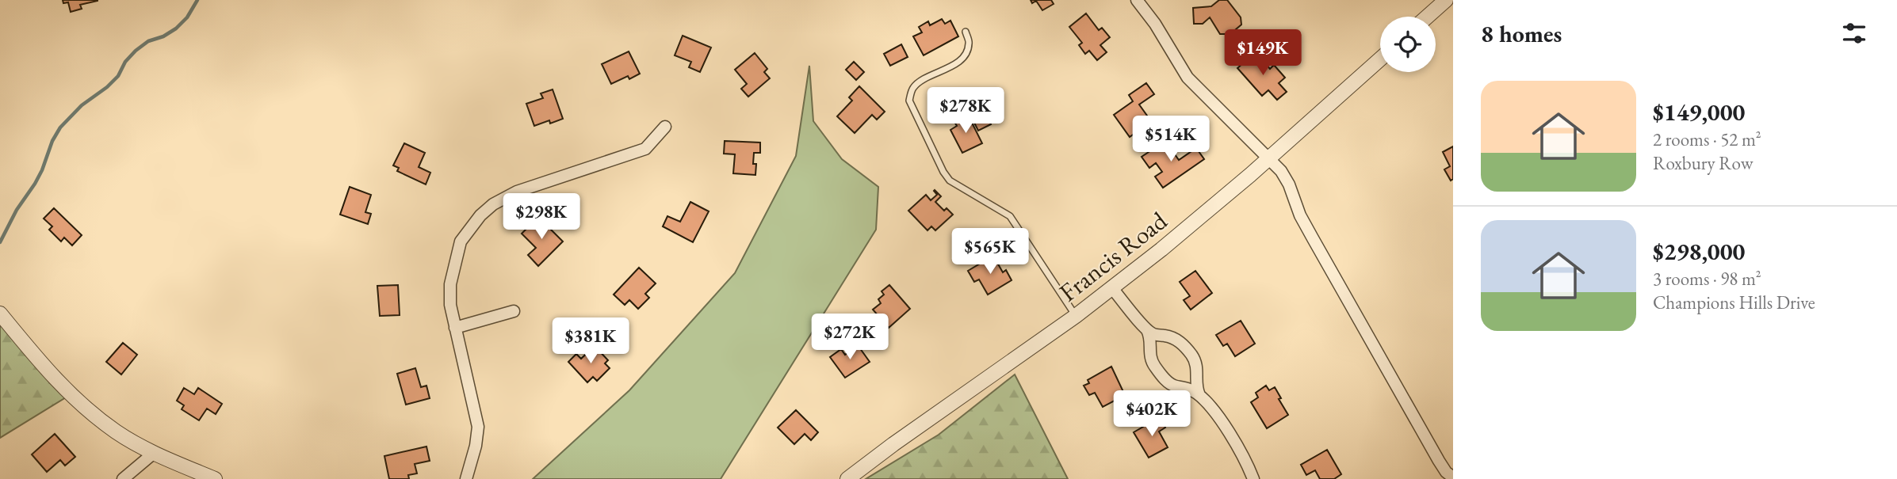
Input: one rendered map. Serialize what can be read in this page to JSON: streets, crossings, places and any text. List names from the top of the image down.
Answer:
{
  "streets": {
    "street": ["Francis Road"]
  },
  "page": {
    "heading": "8 homes",
    "price": [
      "$149K",
      "$278K",
      "$514K",
      "$298K",
      "$565K",
      "$272K",
      "$381K",
      "$402K"
    ],
    "list": [
      {
        "name": "$149,000",
        "note": "2 rooms · 52 m² · Roxbury Row"
      },
      {
        "name": "$298,000",
        "note": "3 rooms · 98 m² · Champions Hills Drive"
      }
    ]
  }
}
